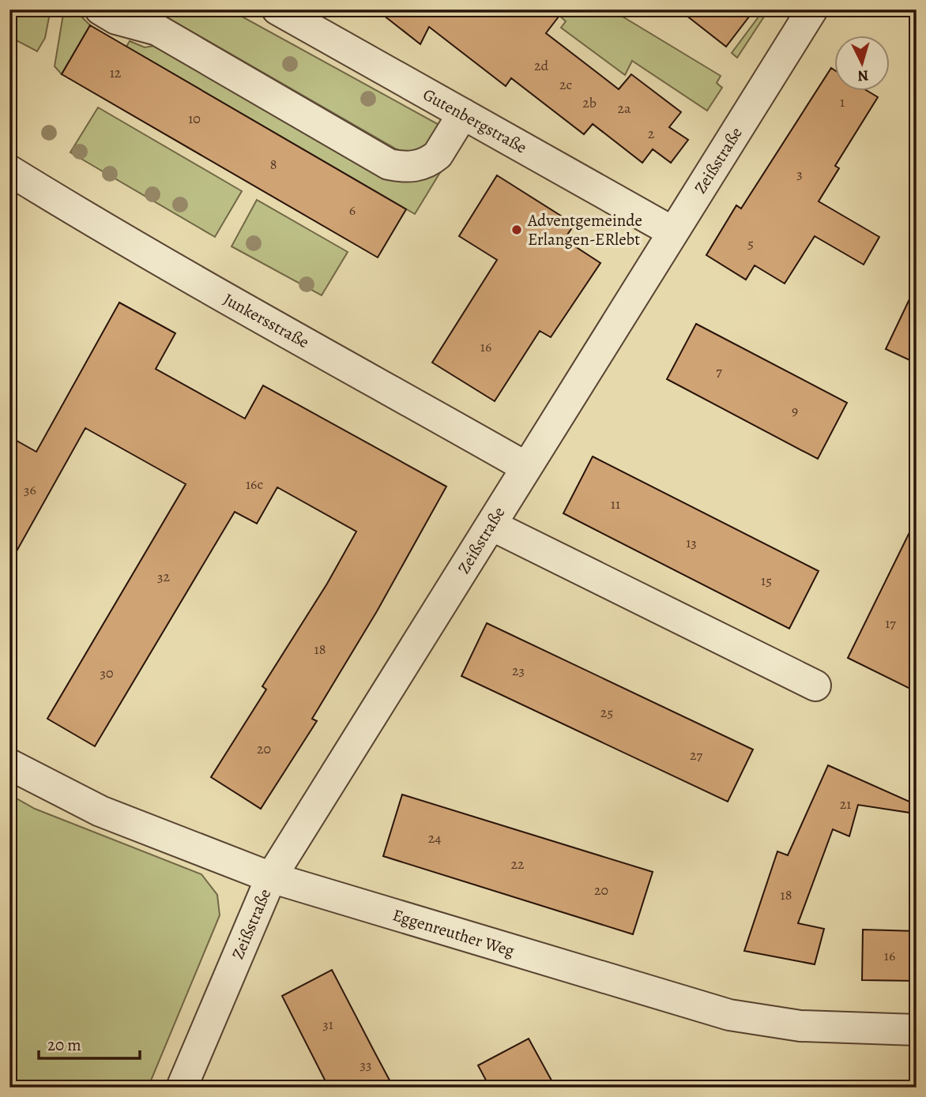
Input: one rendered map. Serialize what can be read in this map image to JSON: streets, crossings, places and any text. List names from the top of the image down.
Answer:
{
  "streets": {
    "street": [
      "Gutenbergstraße",
      "Zeißstraße",
      "Junkersstraße",
      "Eggenreuther Weg"
    ]
  },
  "crossings": [
    ["Gutenbergstraße", "Zeißstraße"],
    ["Zeißstraße", "Junkersstraße"],
    ["Zeißstraße", "Eggenreuther Weg"]
  ],
  "places": ["Adventgemeinde Erlangen-ERlebt"],
  "house_numbers": [
    "2d",
    "12",
    "2c",
    "1",
    "2b",
    "2a",
    "10",
    "2",
    "8",
    "3",
    "6",
    "5",
    "16",
    "7",
    "9",
    "16c",
    "36",
    "11",
    "13",
    "32",
    "15",
    "17",
    "18",
    "23",
    "30",
    "25",
    "20",
    "27",
    "21",
    "24",
    "22",
    "20",
    "18",
    "16",
    "31",
    "33"
  ],
  "scale_bar": "20 m",
  "north": "bottom"
}
